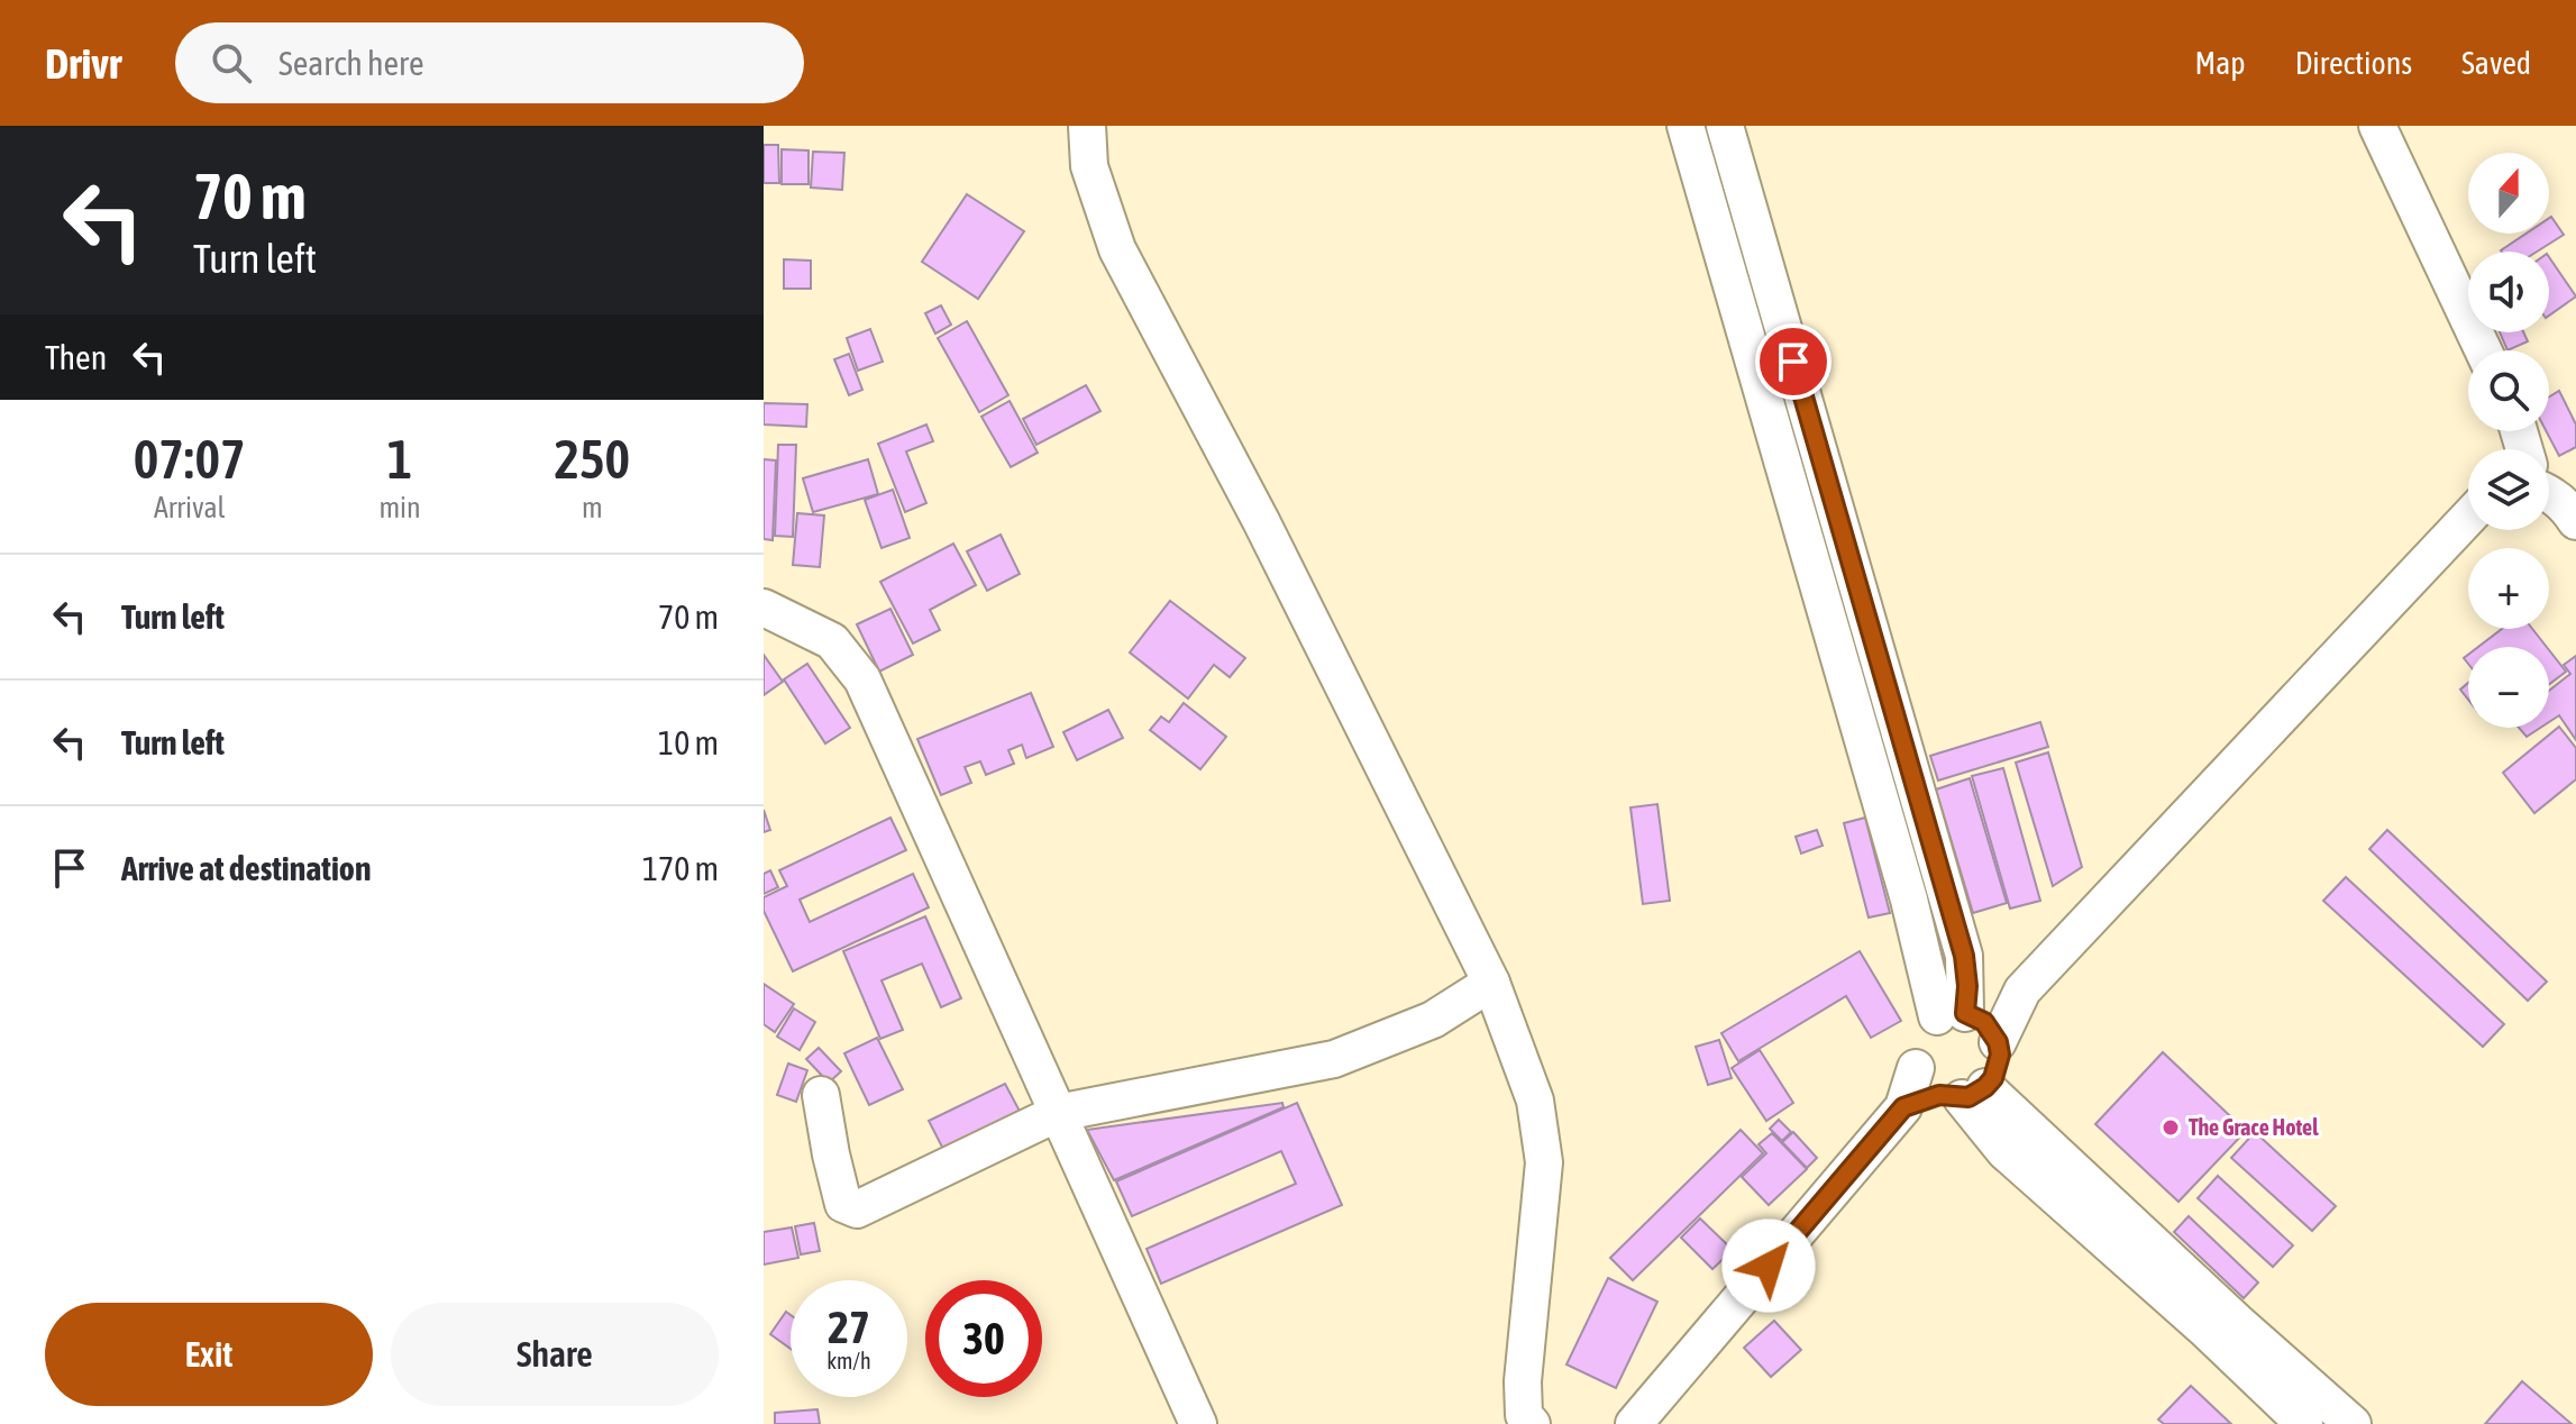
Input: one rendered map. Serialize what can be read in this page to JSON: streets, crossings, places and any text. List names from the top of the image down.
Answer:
{
  "places": ["The Grace Hotel"],
  "north": "top",
  "page": {
    "header": "Drivr",
    "search": "Search here",
    "nav": ["Map", "Directions", "Saved"],
    "turn": ["70 m", "Turn left"],
    "map_buttons": ["+", "−"],
    "then": "Then",
    "eta": [
      "07:07",
      "Arrival",
      "1",
      "min",
      "250",
      "m"
    ],
    "list": [
      {
        "name": "Turn left",
        "value": "70 m"
      },
      {
        "name": "Turn left",
        "value": "10 m"
      },
      {
        "name": "Arrive at destination",
        "value": "170 m"
      }
    ],
    "speed": "27 km/h",
    "limit": "30",
    "buttons": ["Exit", "Share"]
  }
}
